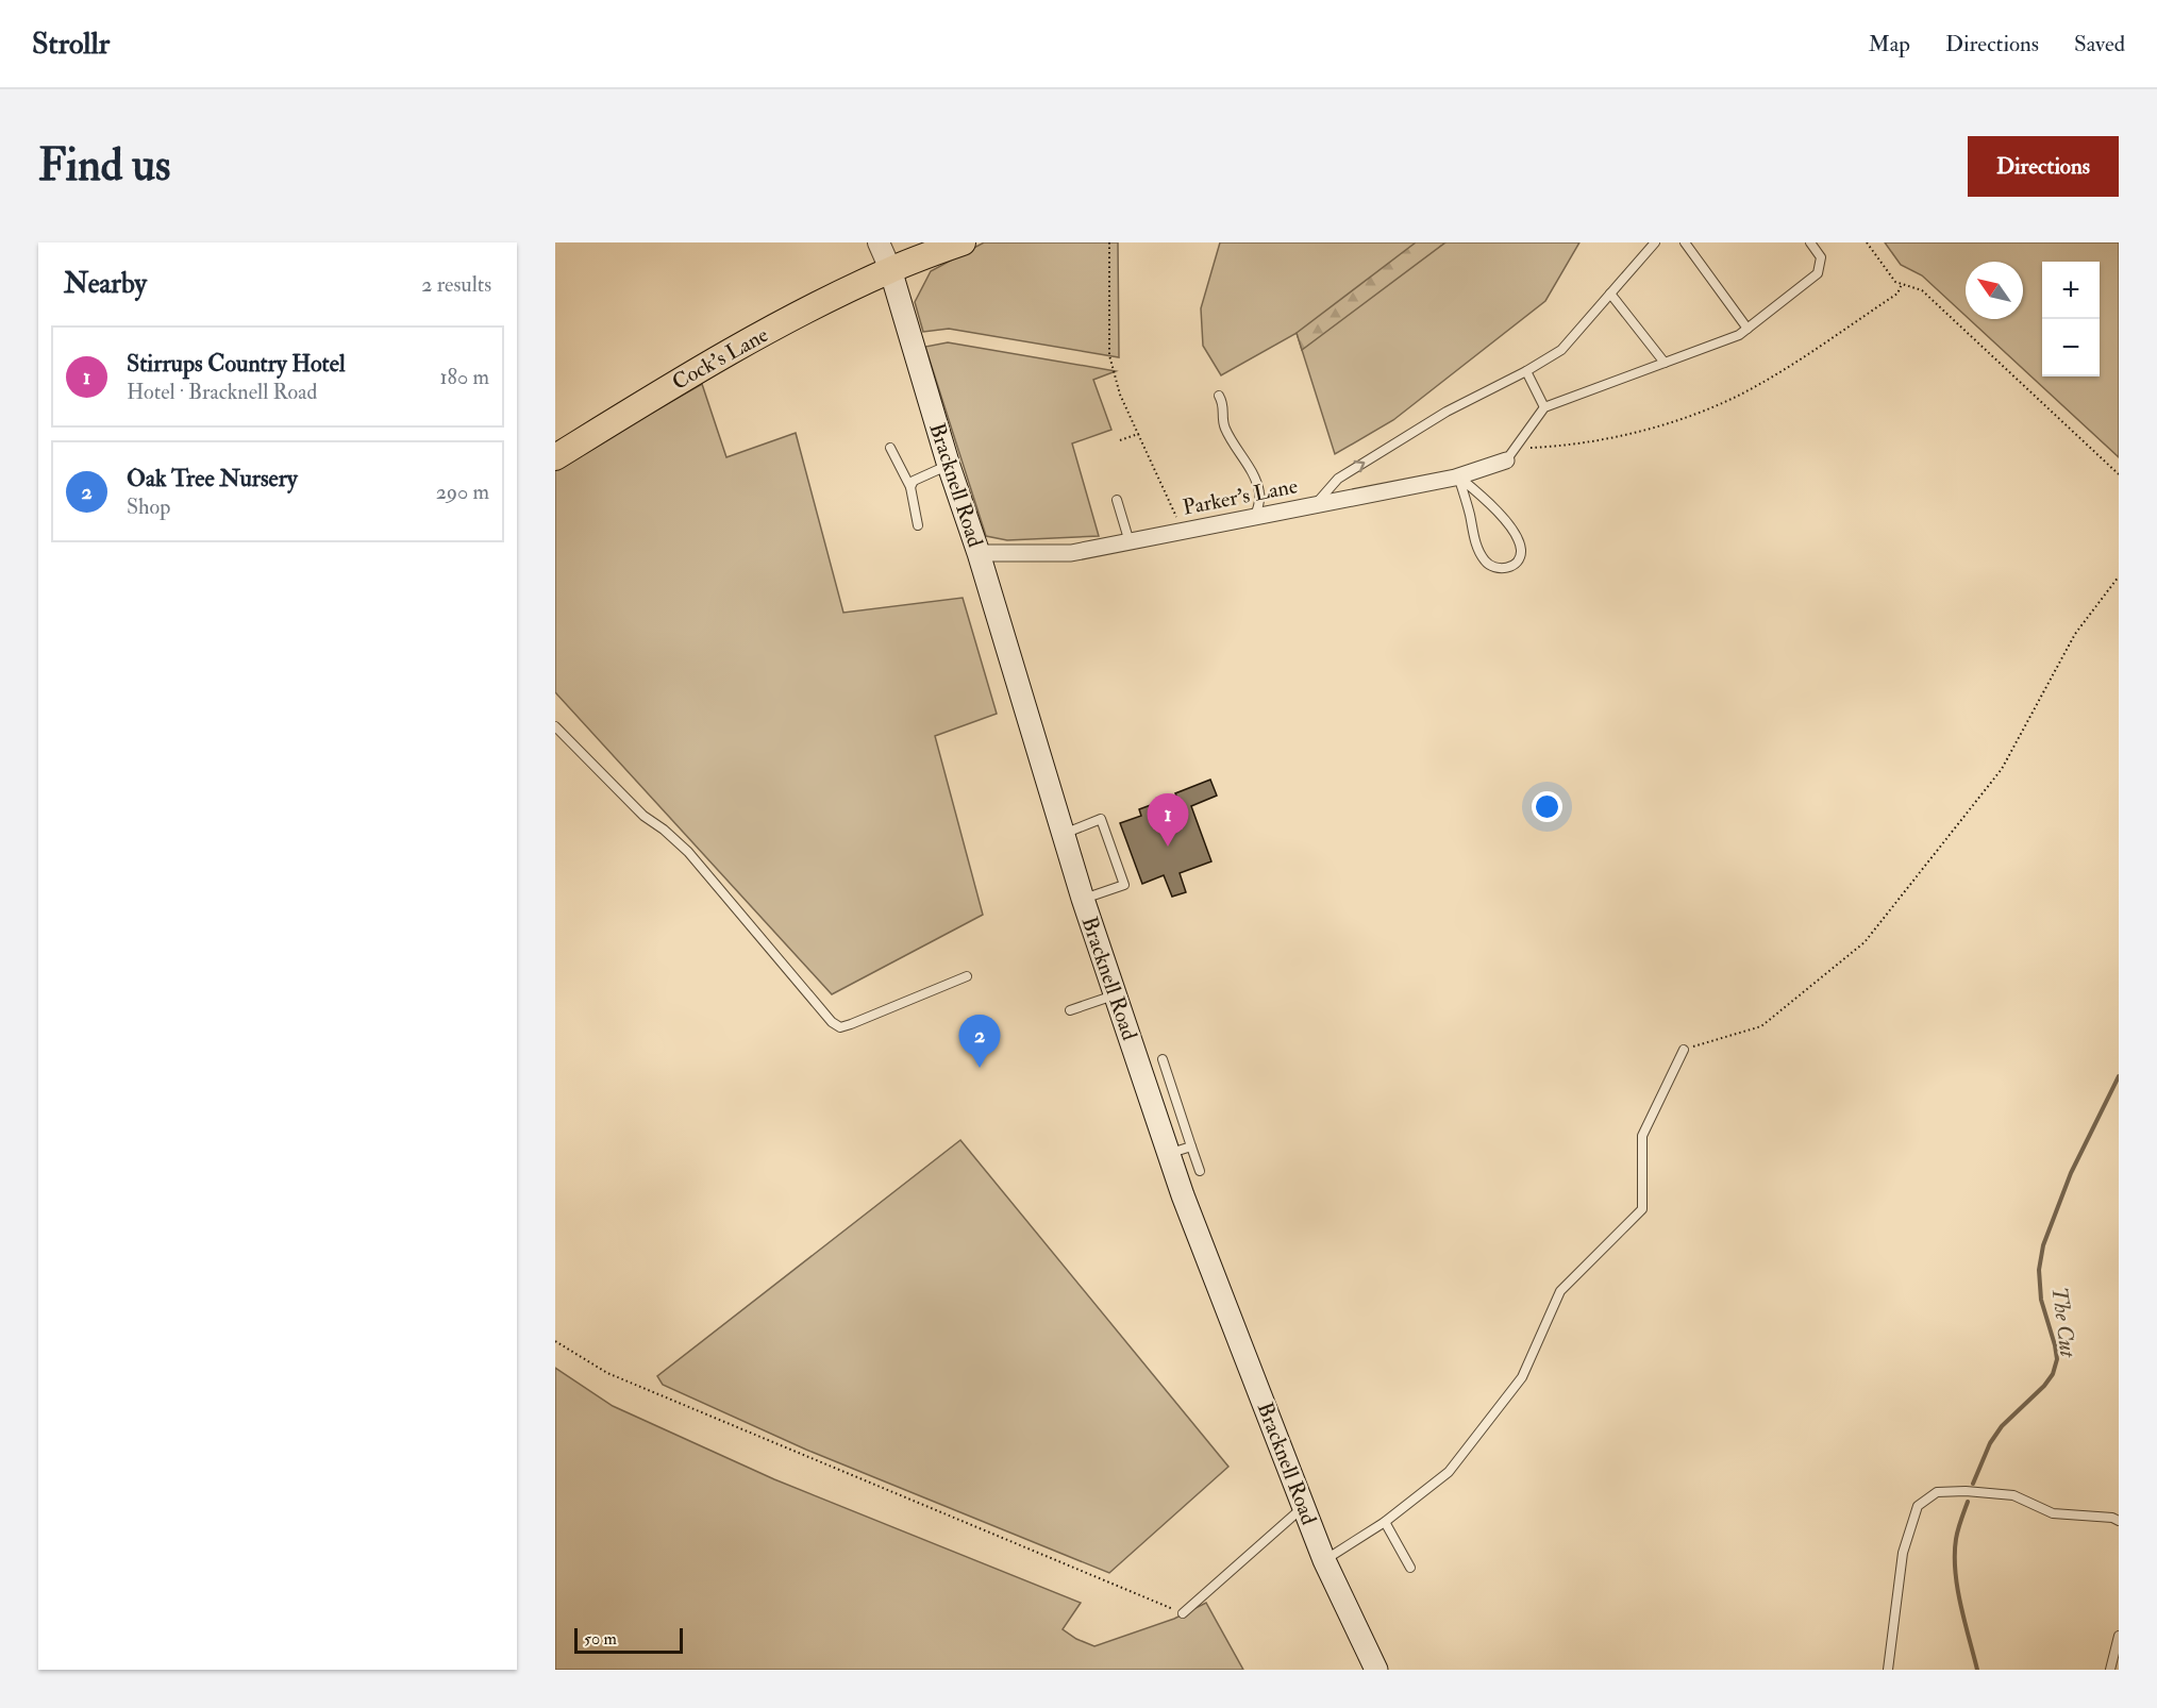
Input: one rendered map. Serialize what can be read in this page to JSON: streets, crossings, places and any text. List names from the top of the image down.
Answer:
{
  "streets": {
    "main road": ["Cock's Lane", "Bracknell Road"],
    "street": ["Parker's Lane"]
  },
  "crossings": [
    ["Cock's Lane", "Bracknell Road"],
    ["Bracknell Road", "Parker's Lane"]
  ],
  "water": ["The Cut"],
  "scale_bar": "50 m",
  "north": "top left",
  "page": {
    "header": "Strollr",
    "nav": ["Map", "Directions", "Saved"],
    "buttons": "Directions",
    "title": "Find us",
    "heading": ["Nearby", "2 results"],
    "map_buttons": ["+", "−"],
    "list": [
      {
        "mark": "1",
        "name": "Stirrups Country Hotel",
        "note": "Hotel · Bracknell Road",
        "value": "180 m"
      },
      {
        "mark": "2",
        "name": "Oak Tree Nursery",
        "note": "Shop",
        "value": "290 m"
      }
    ],
    "pins": ["1", "2"],
    "scale": "50 m"
  }
}
